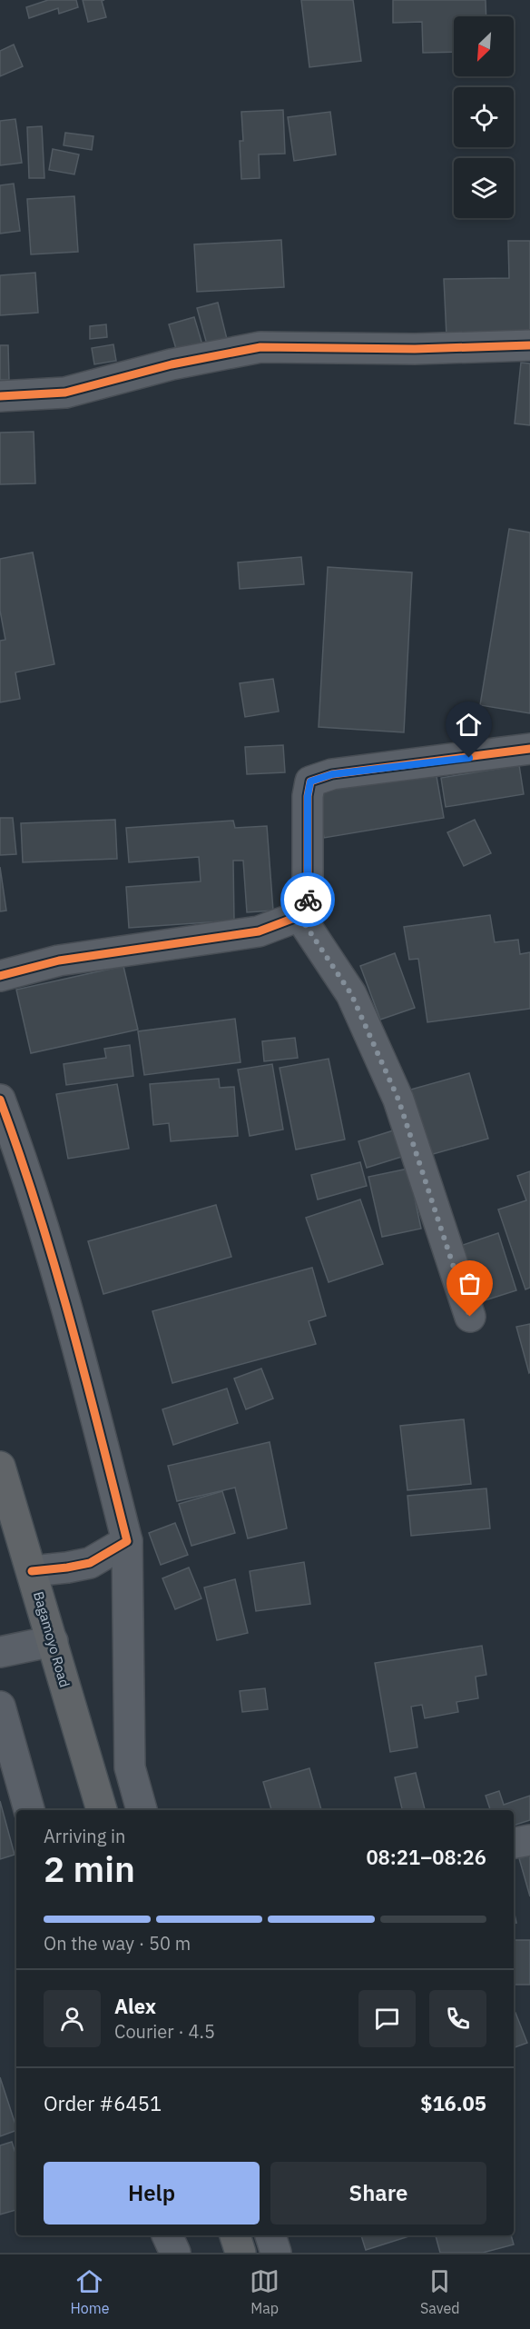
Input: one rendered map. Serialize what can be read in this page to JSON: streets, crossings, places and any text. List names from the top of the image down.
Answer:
{
  "streets": {
    "highway": ["Bagamoyo Road"]
  },
  "north": "bottom left",
  "page": {
    "heading": ["2 min", "Arriving in", "08:21–08:26"],
    "panel": [
      "Alex",
      "Courier · 4.5",
      "Order #6451",
      "$16.05"
    ],
    "bar": "On the way · 50 m",
    "buttons": ["Help", "Share"],
    "tabs": ["Home", "Map", "Saved"]
  }
}
